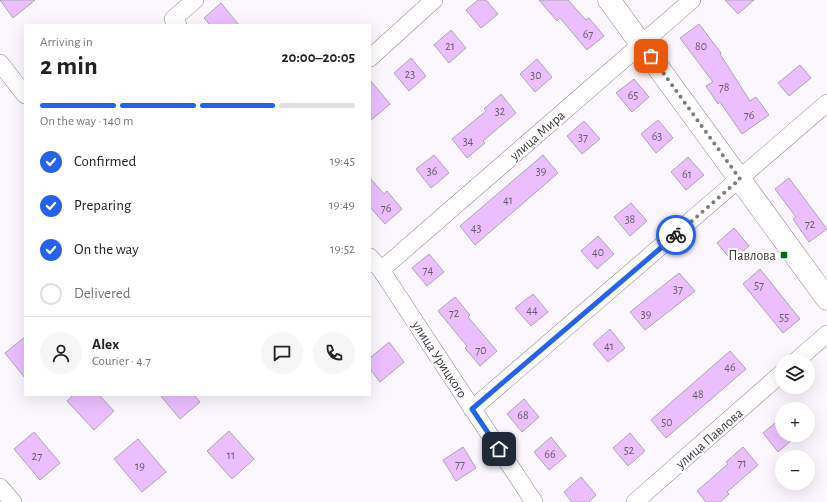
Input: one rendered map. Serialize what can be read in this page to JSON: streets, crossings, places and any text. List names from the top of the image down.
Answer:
{
  "streets": {
    "street": ["улица Мира", "улица Урицкого", "улица Павлова"]
  },
  "crossings": [
    ["улица Мира", "улица Урицкого"]
  ],
  "places": {
    "transit": ["Павлова"]
  },
  "house_numbers": [
    "67",
    "21",
    "80",
    "23",
    "30",
    "78",
    "65",
    "32",
    "76",
    "63",
    "37",
    "34",
    "36",
    "39",
    "61",
    "41",
    "76",
    "38",
    "72",
    "43",
    "40",
    "74",
    "57",
    "37",
    "44",
    "72",
    "39",
    "55",
    "41",
    "70",
    "46",
    "48",
    "68",
    "50",
    "52",
    "66",
    "11",
    "27",
    "71",
    "77",
    "19"
  ],
  "page": {
    "heading": ["2 min", "Arriving in", "20:00–20:05"],
    "panel": ["Alex", "Courier · 4.7"],
    "bar": "On the way · 140 m",
    "list": [
      ["Confirmed", "19:45"],
      ["Preparing", "19:49"],
      ["On the way", "19:52"],
      "Delivered"
    ],
    "map_buttons": ["+", "−"]
  }
}
